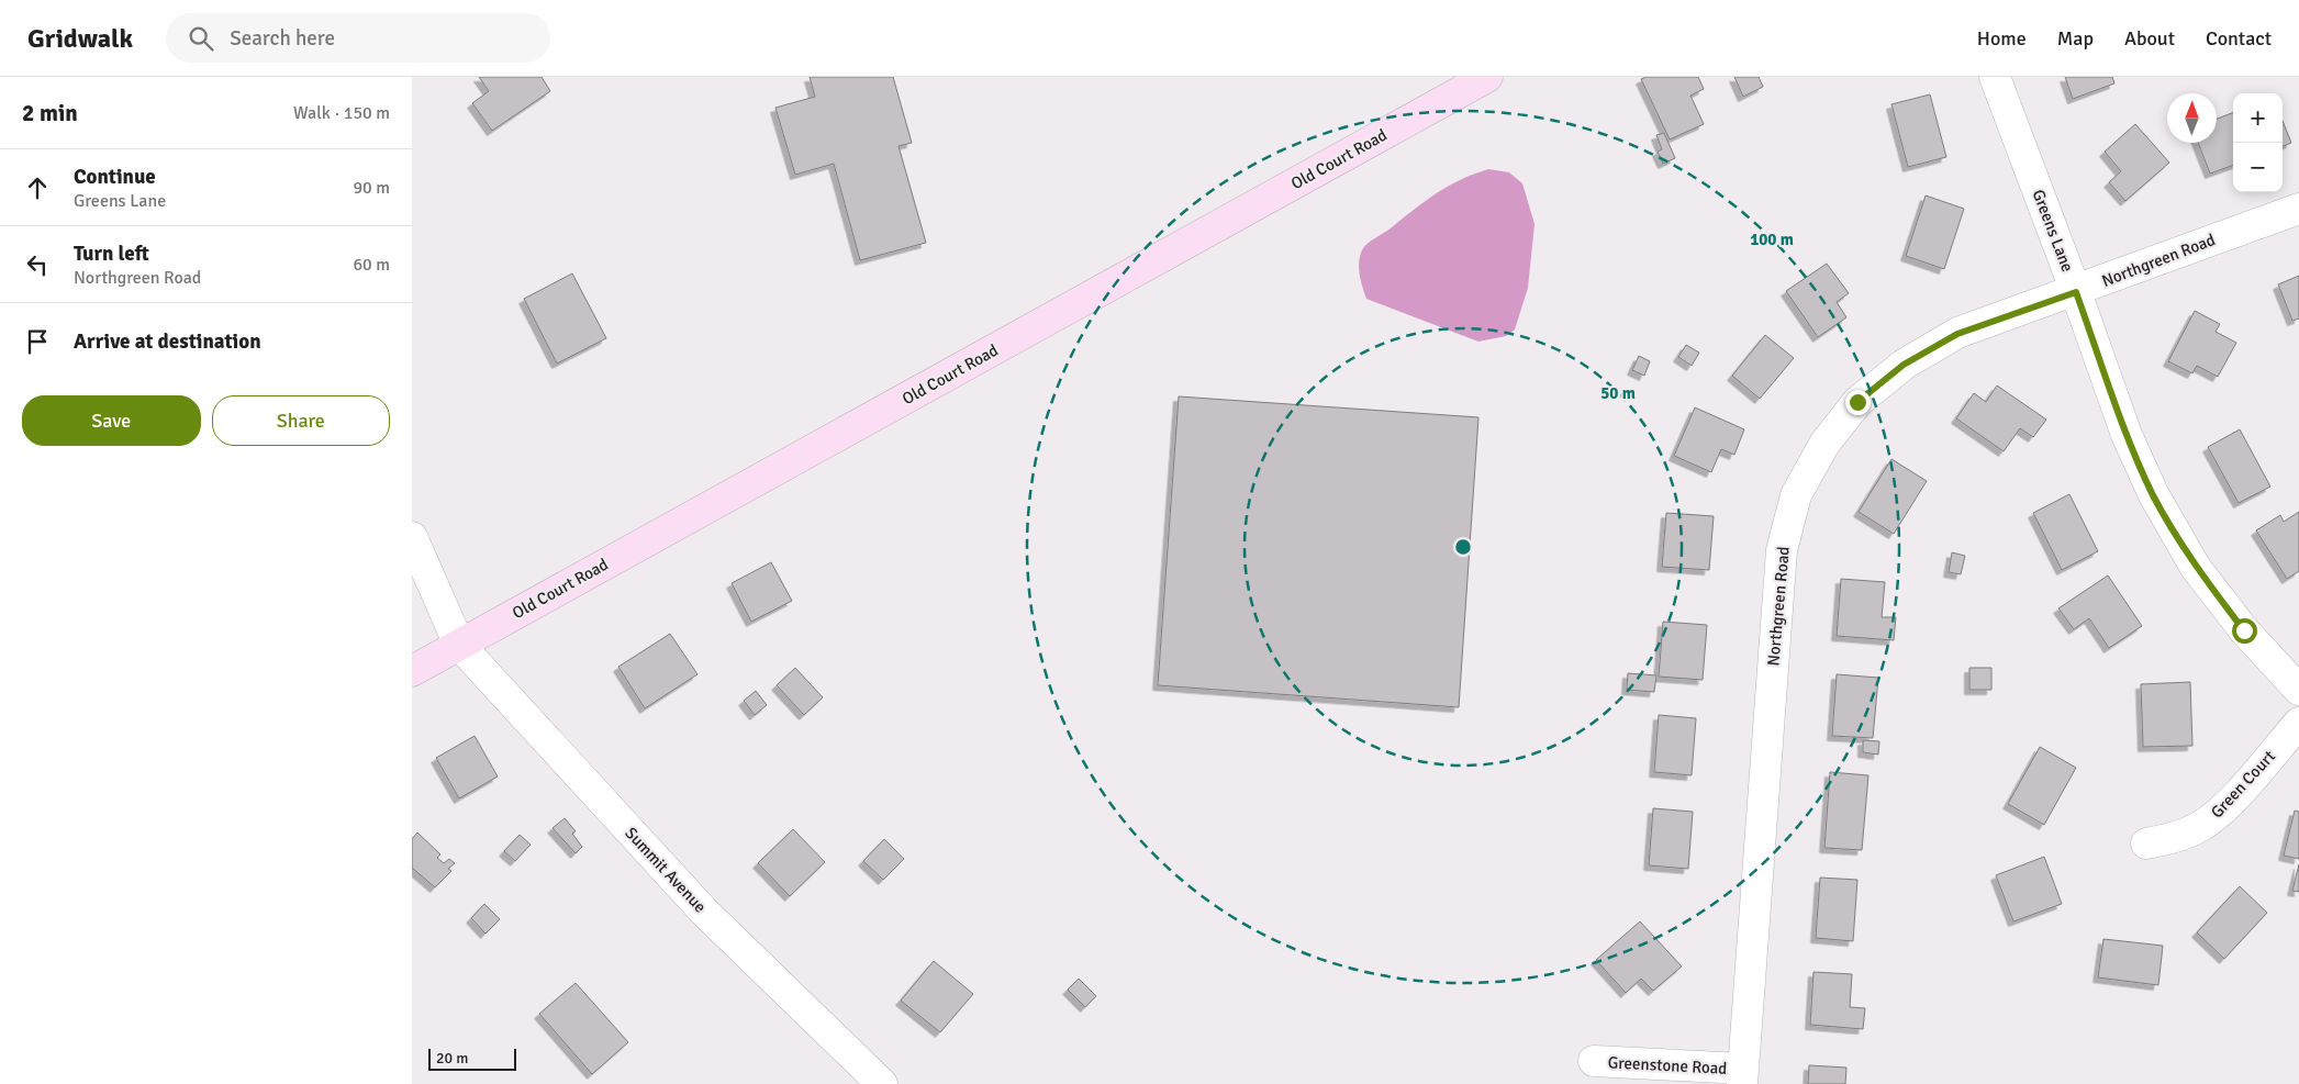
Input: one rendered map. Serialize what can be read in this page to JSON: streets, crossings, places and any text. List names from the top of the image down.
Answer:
{
  "streets": {
    "main road": ["Old Court Road"],
    "street": [
      "Greens Lane",
      "Northgreen Road",
      "Green Court",
      "Summit Avenue",
      "Greenstone Road"
    ]
  },
  "crossings": [
    ["Old Court Road", "Summit Avenue"],
    ["Greens Lane", "Northgreen Road"],
    ["Northgreen Road", "Greenstone Road"]
  ],
  "scale_bar": "20 m",
  "north": "top",
  "page": {
    "header": "Gridwalk",
    "search": "Search here",
    "nav": [
      "Home",
      "Map",
      "About",
      "Contact"
    ],
    "heading": ["2 min", "Walk · 150 m"],
    "map_buttons": ["+", "−"],
    "list": [
      ["Continue", "Greens Lane", "90 m"],
      ["Turn left", "Northgreen Road", "60 m"],
      "Arrive at destination"
    ],
    "buttons": ["Save", "Share"],
    "scale": "20 m"
  },
  "rings": ["100 m", "50 m"]
}
